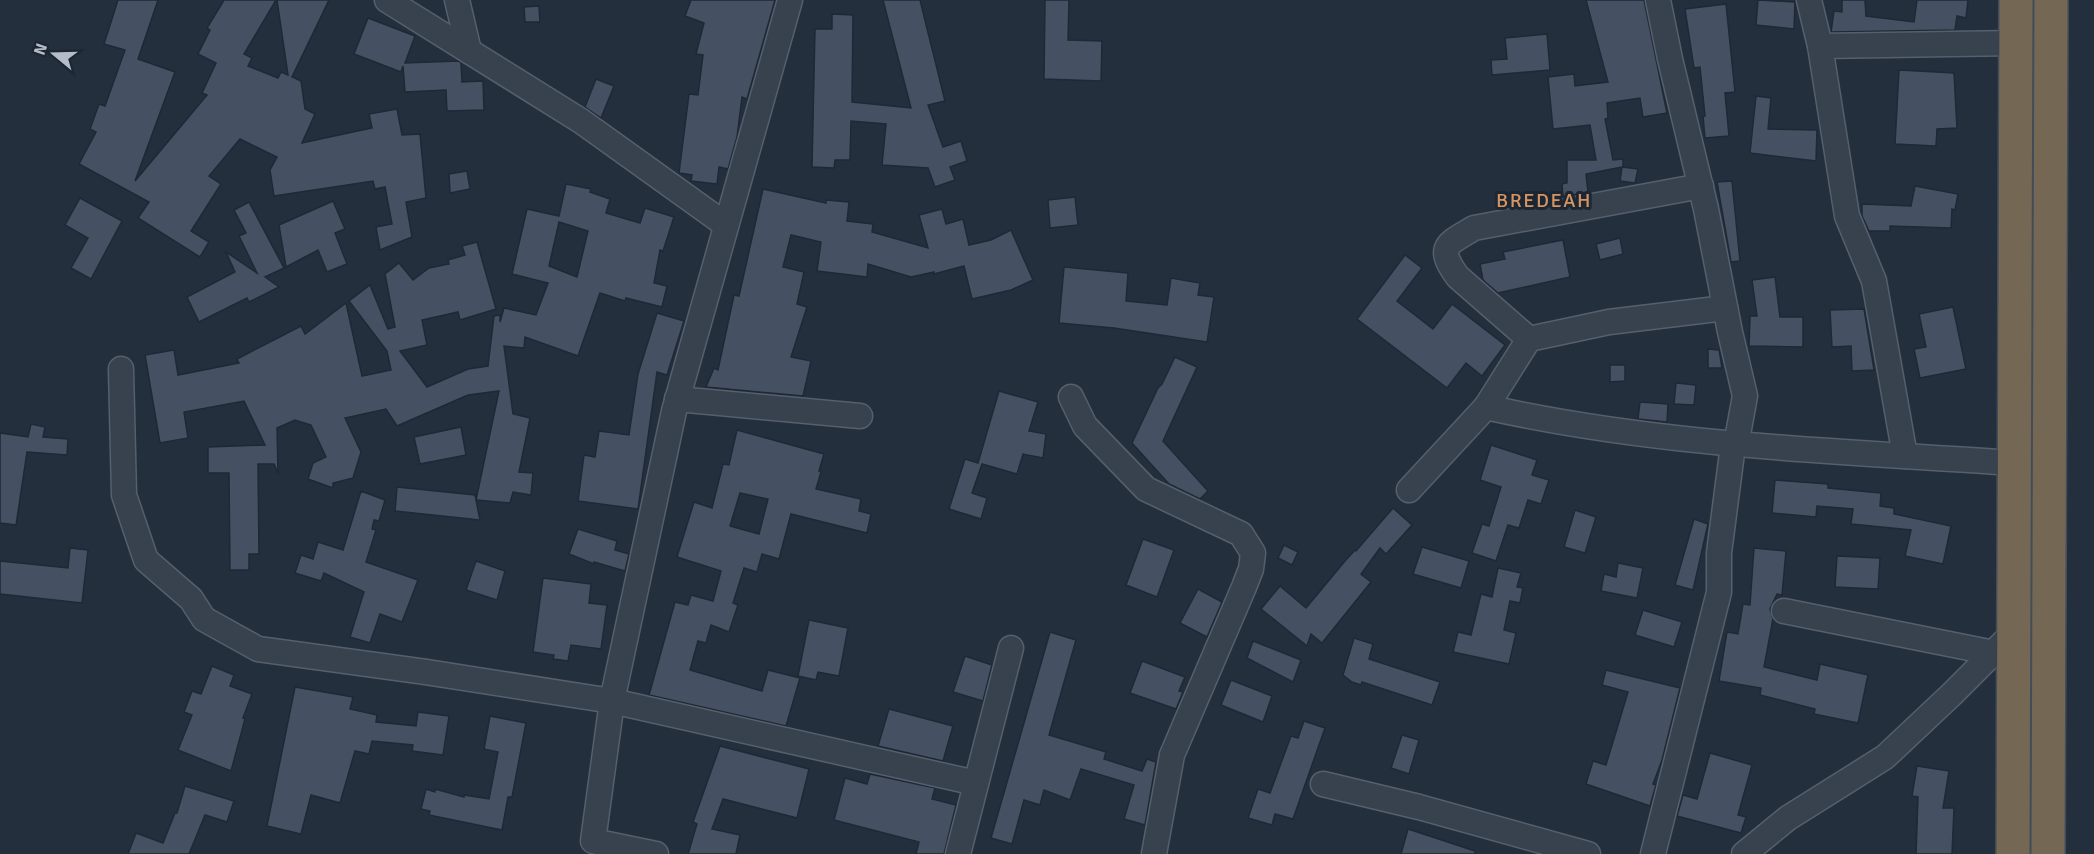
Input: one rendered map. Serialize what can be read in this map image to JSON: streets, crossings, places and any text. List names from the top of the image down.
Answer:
{
  "districts": ["BREDEAH"],
  "north": "left"
}
